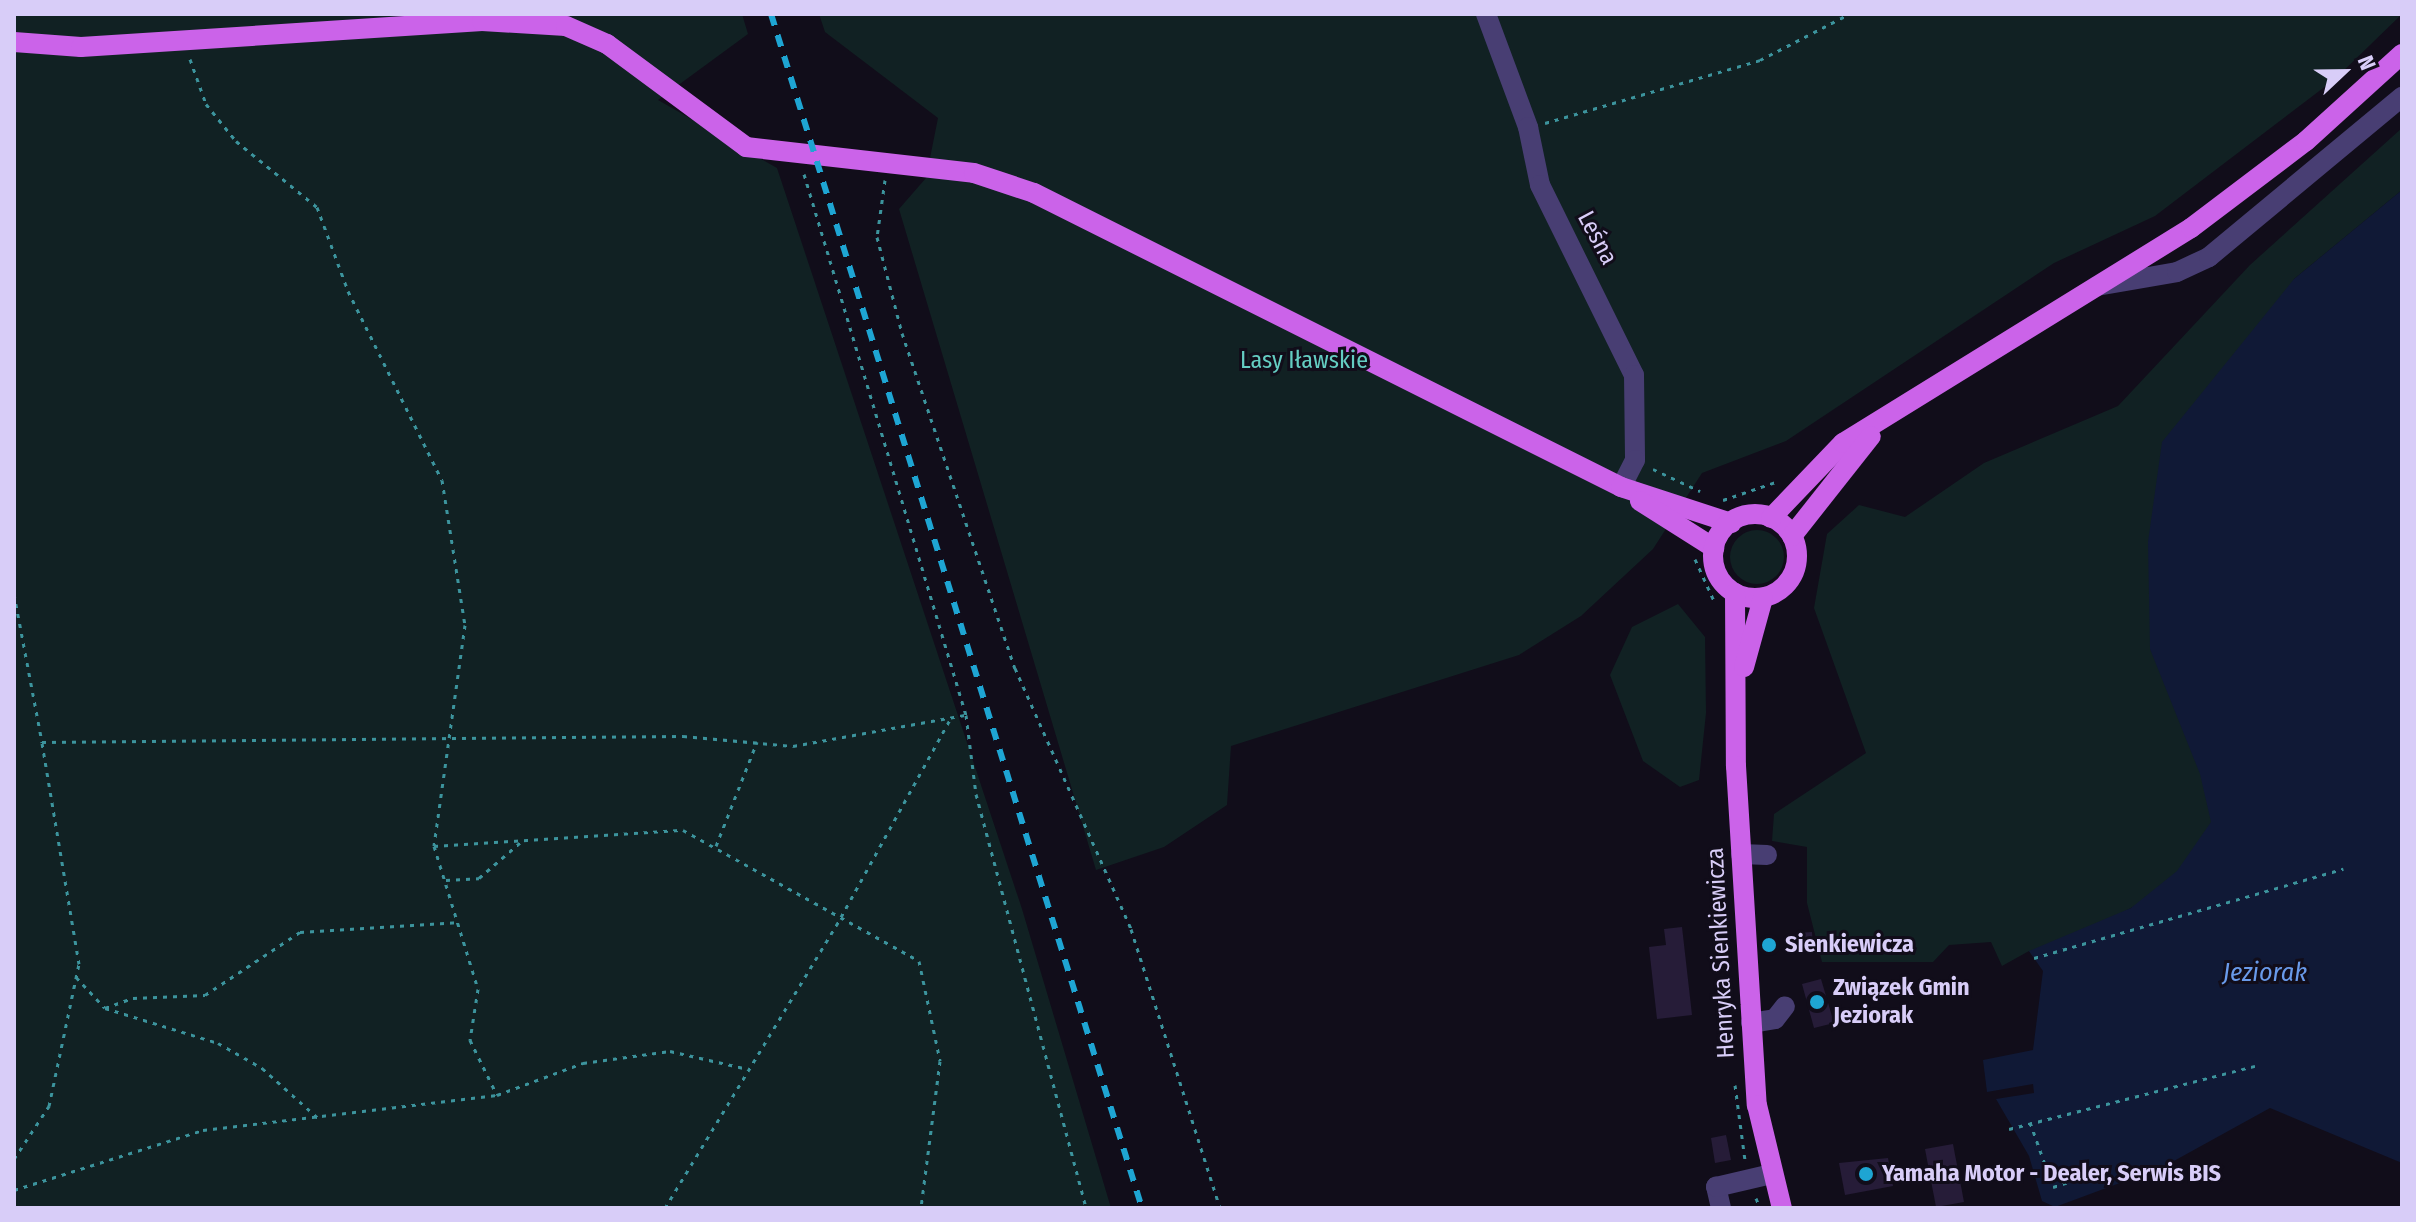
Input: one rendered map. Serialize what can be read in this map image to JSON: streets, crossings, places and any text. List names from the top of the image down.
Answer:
{
  "streets": {
    "main road": ["Henryka Sienkiewicza"],
    "lane": ["Leśna"]
  },
  "water": ["Jeziorak"],
  "parks": ["Lasy Iławskie"],
  "places": ["Sienkiewicza", "Związek Gmin Jeziorak", "Yamaha Motor - Dealer, Serwis BIS"],
  "north": "right"
}
